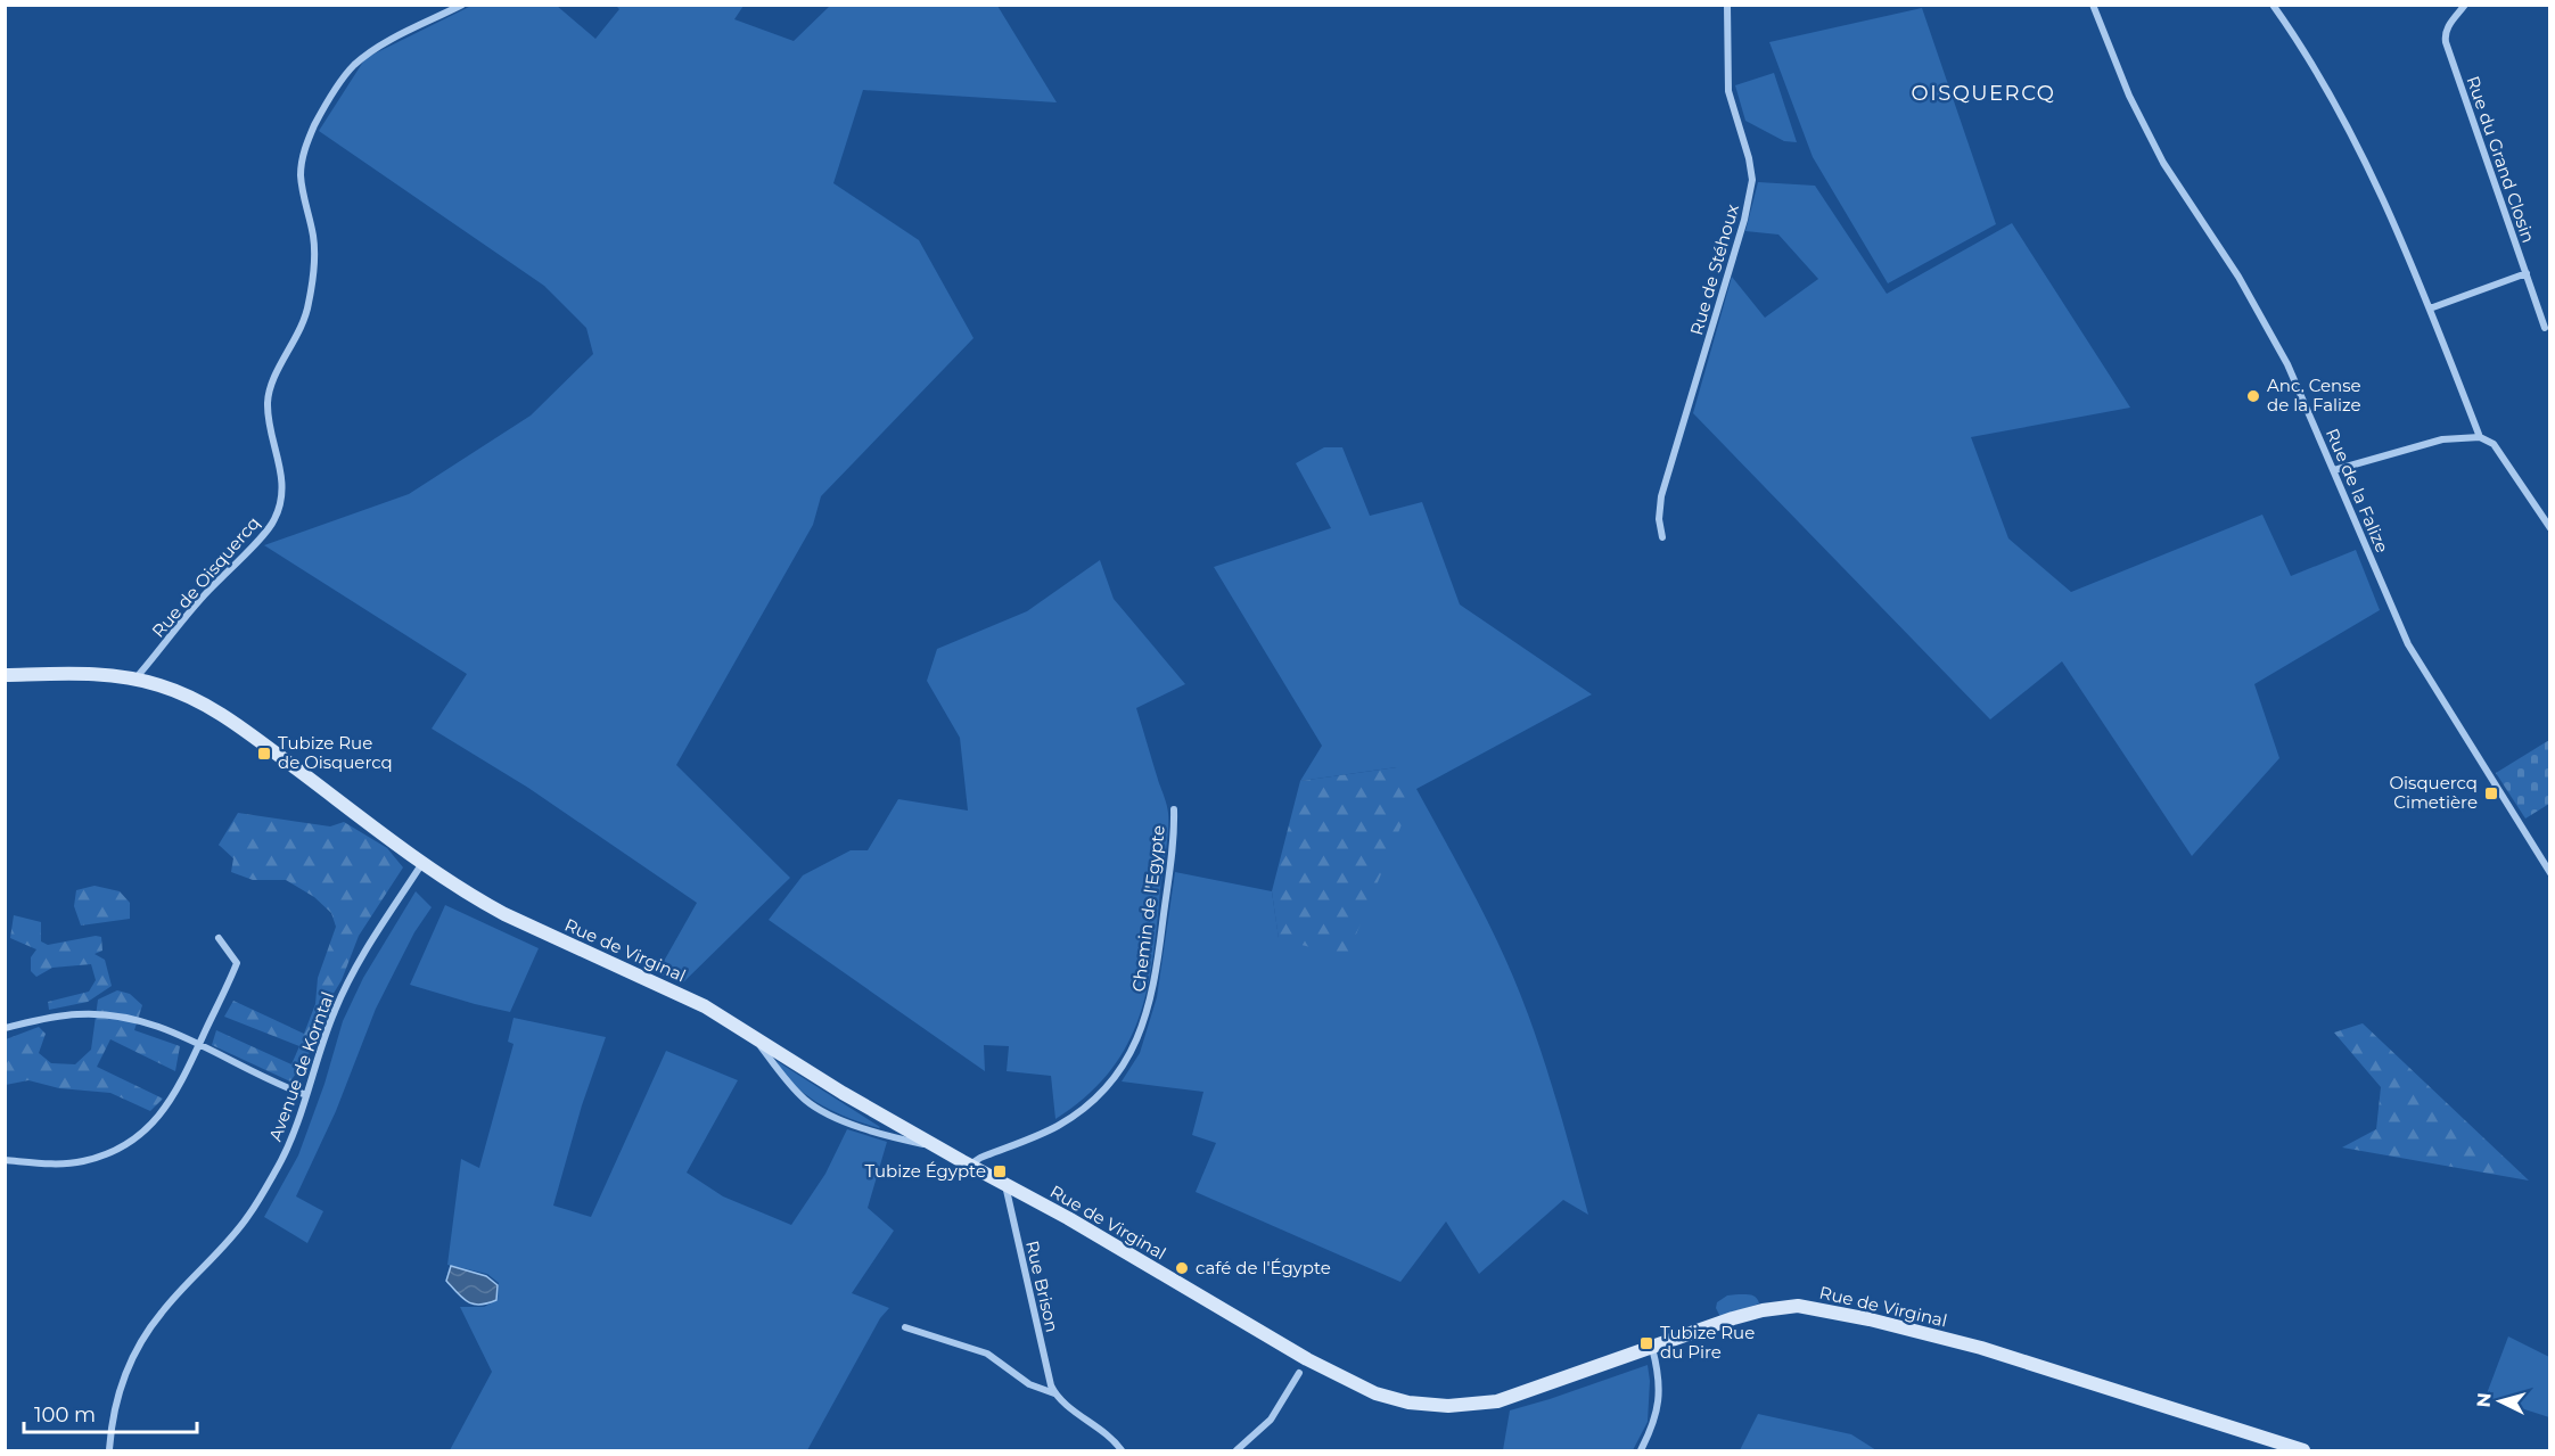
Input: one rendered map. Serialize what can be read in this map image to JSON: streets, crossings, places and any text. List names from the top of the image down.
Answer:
{
  "streets": {
    "street": [
      "Rue du Grand Closin",
      "Rue de Stéhoux",
      "Rue de la Falize",
      "Rue de Oisquercq",
      "Chemin de l'Egypte",
      "Rue de Virginal",
      "Avenue de Korntal",
      "Rue Brison"
    ]
  },
  "crossings": [
    ["Rue de Oisquercq", "Rue de Virginal"],
    ["Chemin de l'Egypte", "Rue de Virginal"],
    ["Rue de Virginal", "Avenue de Korntal"],
    ["Rue de Virginal", "Rue Brison"]
  ],
  "districts": ["OISQUERCQ"],
  "places": {
    "other": ["Anc. Cense de la Falize", "café de l'Égypte"],
    "transit": [
      "Tubize Rue de Oisquercq",
      "Oisquercq Cimetière",
      "Tubize Égypte",
      "Tubize Rue du Pire"
    ]
  },
  "scale_bar": "100 m",
  "north": "left"
}
